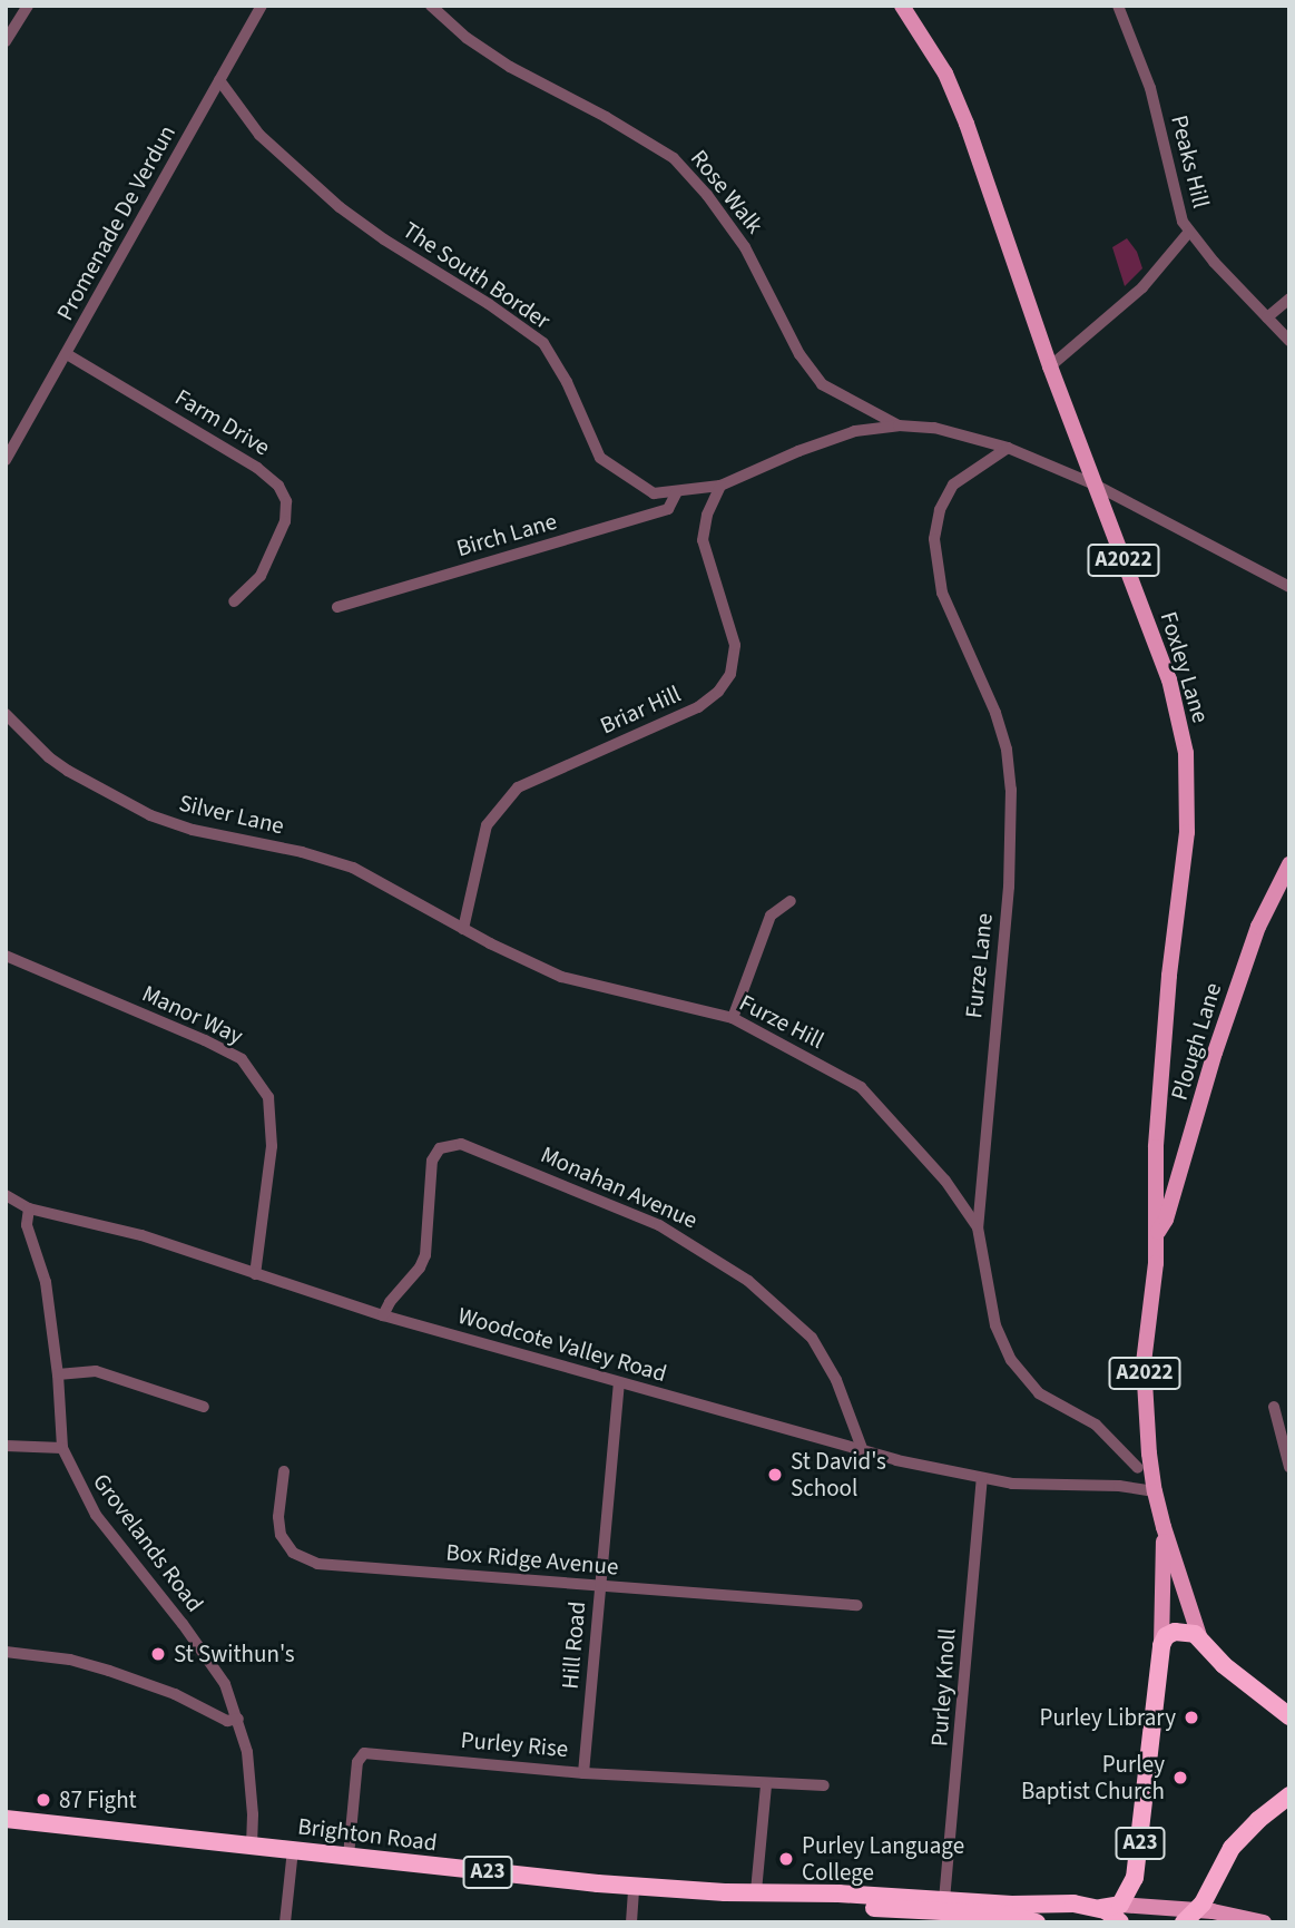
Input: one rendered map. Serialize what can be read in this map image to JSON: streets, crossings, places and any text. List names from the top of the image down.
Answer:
{
  "streets": {
    "highway": ["Brighton Road", "A23"],
    "main road": ["A2022", "Foxley Lane", "Plough Lane"],
    "street": [
      "Peaks Hill",
      "Rose Walk",
      "Promenade De Verdun",
      "The South Border",
      "Farm Drive",
      "Birch Lane",
      "Briar Hill",
      "Silver Lane",
      "Furze Lane",
      "Manor Way",
      "Furze Hill",
      "Monahan Avenue",
      "Woodcote Valley Road",
      "Grovelands Road",
      "Box Ridge Avenue",
      "Hill Road",
      "Purley Knoll",
      "Purley Rise"
    ]
  },
  "crossings": [
    ["Rose Walk", "The South Border"],
    ["Promenade De Verdun", "The South Border"],
    ["Promenade De Verdun", "Farm Drive"],
    ["The South Border", "Birch Lane"],
    ["The South Border", "Foxley Lane"],
    ["The South Border", "Briar Hill"],
    ["The South Border", "Furze Lane"],
    ["A2022", "Foxley Lane"],
    ["A2022", "A23"],
    ["Foxley Lane", "Plough Lane"],
    ["Foxley Lane", "Woodcote Valley Road"],
    ["Briar Hill", "Silver Lane"],
    ["Briar Hill", "Furze Hill"],
    ["Silver Lane", "Furze Hill"],
    ["Furze Lane", "Furze Hill"],
    ["Manor Way", "Woodcote Valley Road"],
    ["Monahan Avenue", "Woodcote Valley Road"],
    ["Woodcote Valley Road", "Grovelands Road"],
    ["Woodcote Valley Road", "Hill Road"],
    ["Woodcote Valley Road", "Purley Knoll"],
    ["Grovelands Road", "Brighton Road"],
    ["Box Ridge Avenue", "Hill Road"],
    ["Hill Road", "Purley Rise"],
    ["Purley Knoll", "Brighton Road"],
    ["Purley Rise", "Brighton Road"],
    ["Brighton Road", "A23"]
  ],
  "places": [
    "St David's School",
    "St Swithun's",
    "Purley Library",
    "Purley Baptist Church",
    "87 Fight",
    "Purley Language College"
  ]
}
